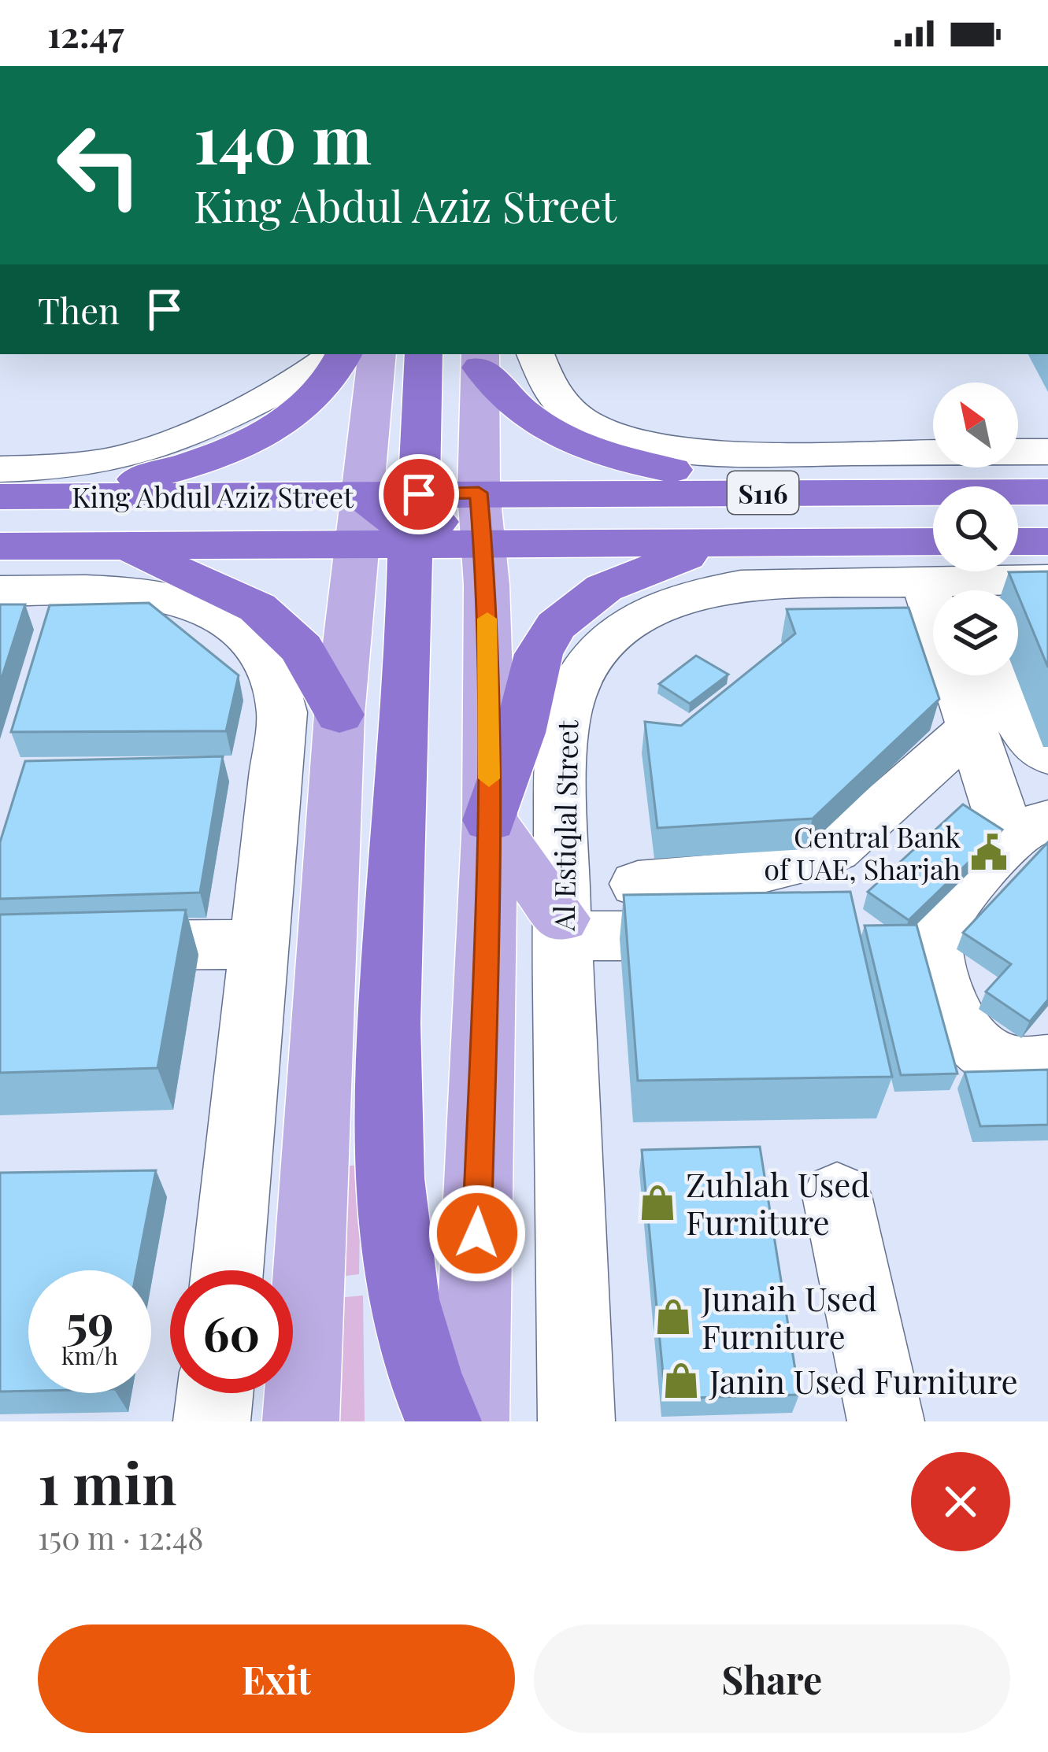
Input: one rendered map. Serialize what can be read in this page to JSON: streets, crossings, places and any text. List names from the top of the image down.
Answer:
{
  "streets": {
    "highway": ["S116", "King Abdul Aziz Street"],
    "street": ["Al Estiqlal Street"]
  },
  "places": {
    "public building": ["Central Bank of UAE, Sharjah"],
    "shop": ["Zuhlah Used Furniture", "Junaih Used Furniture", "Janin Used Furniture"]
  },
  "north": "top left",
  "page": {
    "status": "12:47",
    "turn": ["140 m", "King Abdul Aziz Street"],
    "then": "Then",
    "speed": "59 km/h",
    "limit": "60",
    "heading": ["1 min", "150 m · 12:48"],
    "buttons": ["Exit", "Share"]
  }
}
